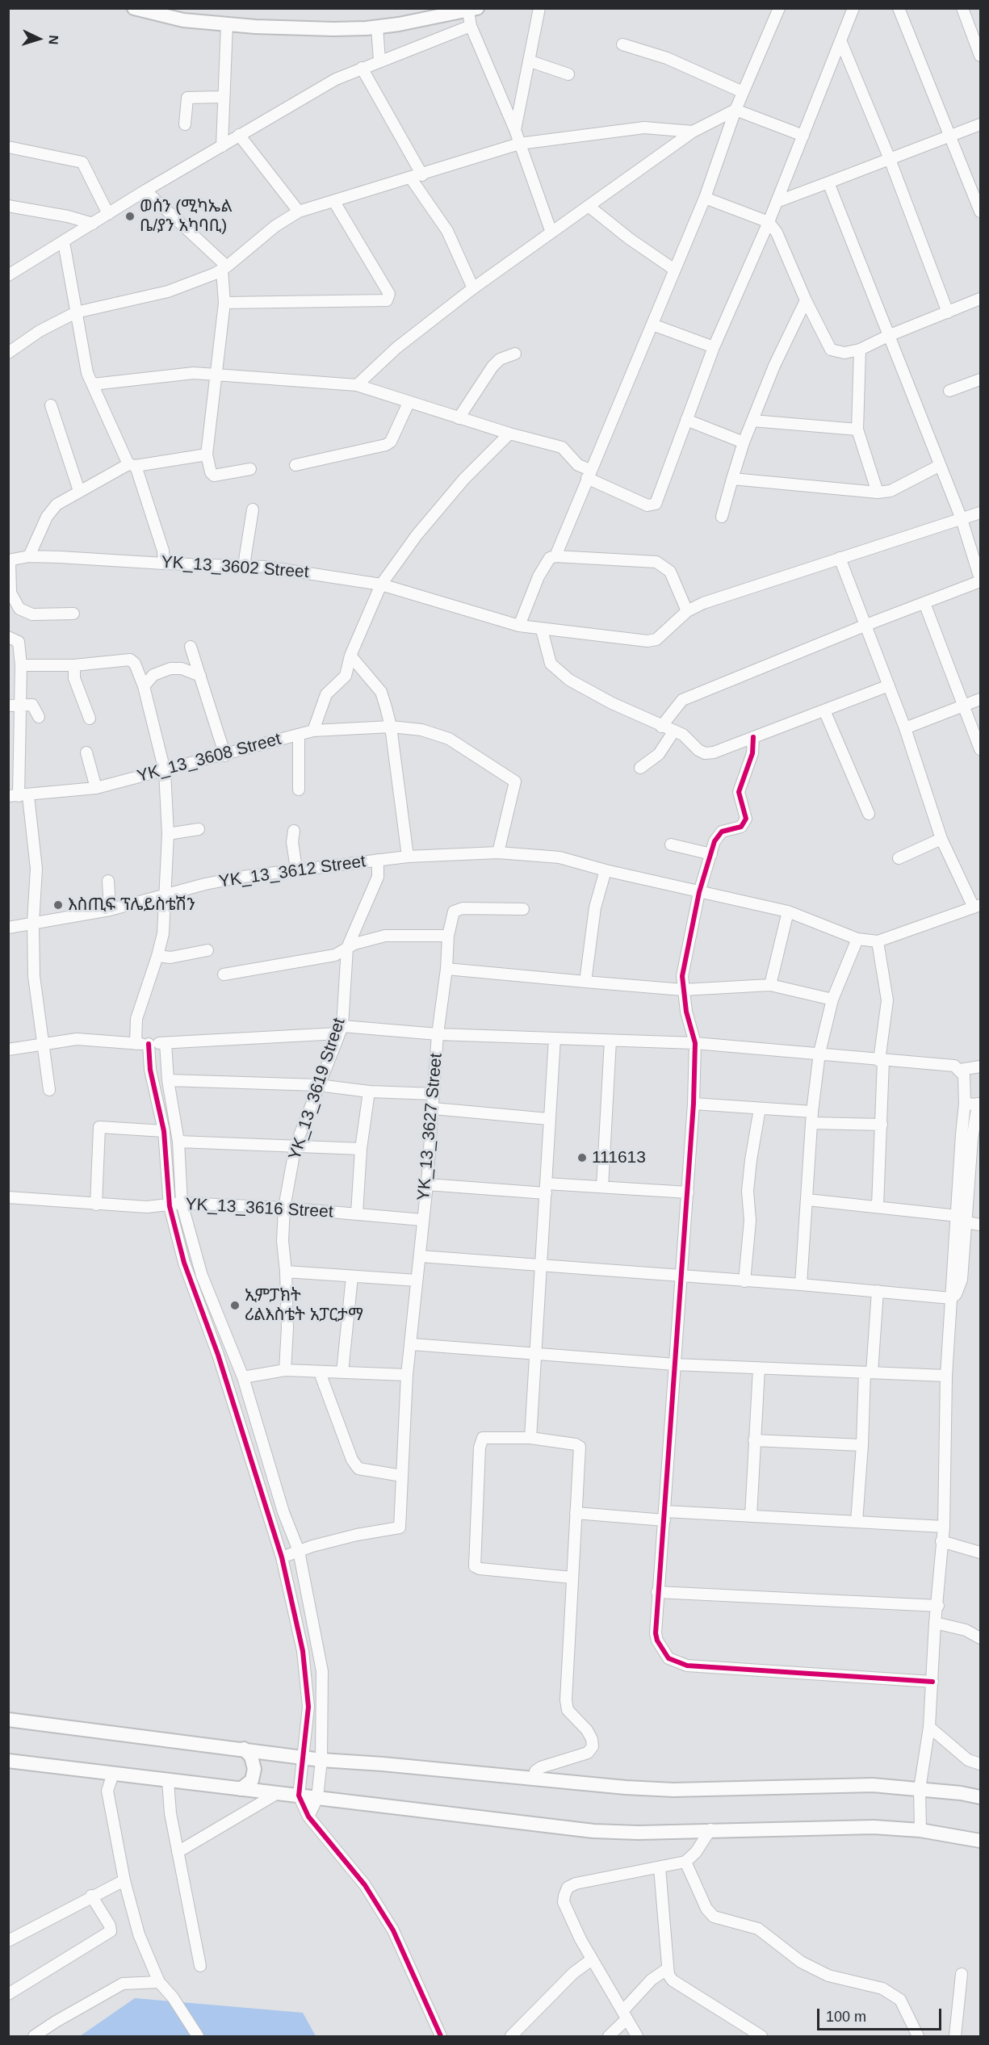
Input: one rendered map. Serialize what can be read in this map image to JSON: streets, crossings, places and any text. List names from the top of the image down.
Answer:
{
  "streets": {
    "street": [
      "YK_13_3602 Street",
      "YK_13_3608 Street",
      "YK_13_3612 Street",
      "YK_13_3619 Street",
      "YK_13_3627 Street",
      "YK_13_3616 Street"
    ]
  },
  "crossings": [
    ["YK_13_3608 Street", "YK_13_3612 Street"],
    ["YK_13_3612 Street", "YK_13_3619 Street"],
    ["YK_13_3619 Street", "YK_13_3616 Street"],
    ["YK_13_3627 Street", "YK_13_3616 Street"]
  ],
  "places": [
    "ወሰን (ሚካኤል ቤ/ያን አካባቢ)",
    "እስጢፍ ፕሌይስቴሽን",
    "111613",
    "ኢምፓክት ሪልእስቴት አፓርታማ"
  ],
  "scale_bar": "100 m",
  "north": "right"
}
